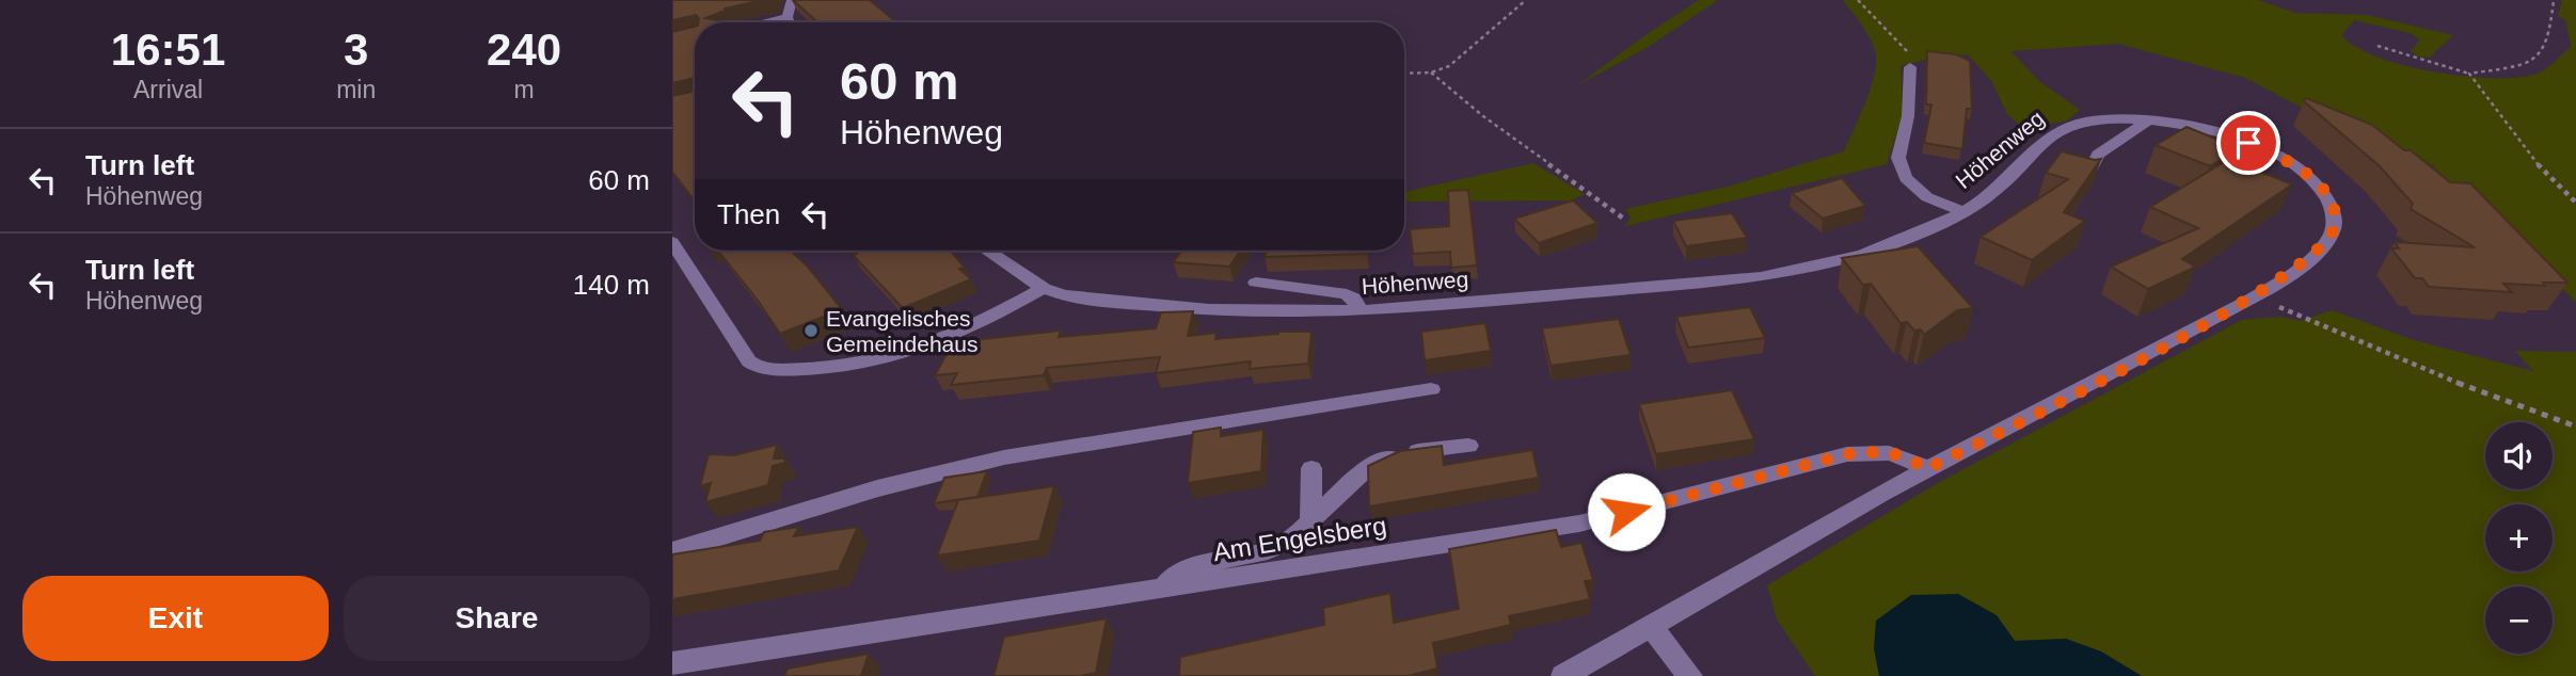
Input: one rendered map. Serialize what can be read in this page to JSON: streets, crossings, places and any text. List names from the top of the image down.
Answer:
{
  "streets": {
    "street": ["Höhenweg", "Am Engelsberg"]
  },
  "crossings": [
    ["Höhenweg", "Am Engelsberg"]
  ],
  "places": ["Evangelisches Gemeindehaus"],
  "page": {
    "eta": [
      "16:51",
      "Arrival",
      "3",
      "min",
      "240",
      "m"
    ],
    "turn": ["60 m", "Höhenweg"],
    "list": [
      {
        "name": "Turn left",
        "note": "Höhenweg",
        "value": "60 m"
      },
      {
        "name": "Turn left",
        "note": "Höhenweg",
        "value": "140 m"
      }
    ],
    "then": "Then",
    "map_buttons": ["+", "−"],
    "buttons": ["Exit", "Share"]
  }
}
